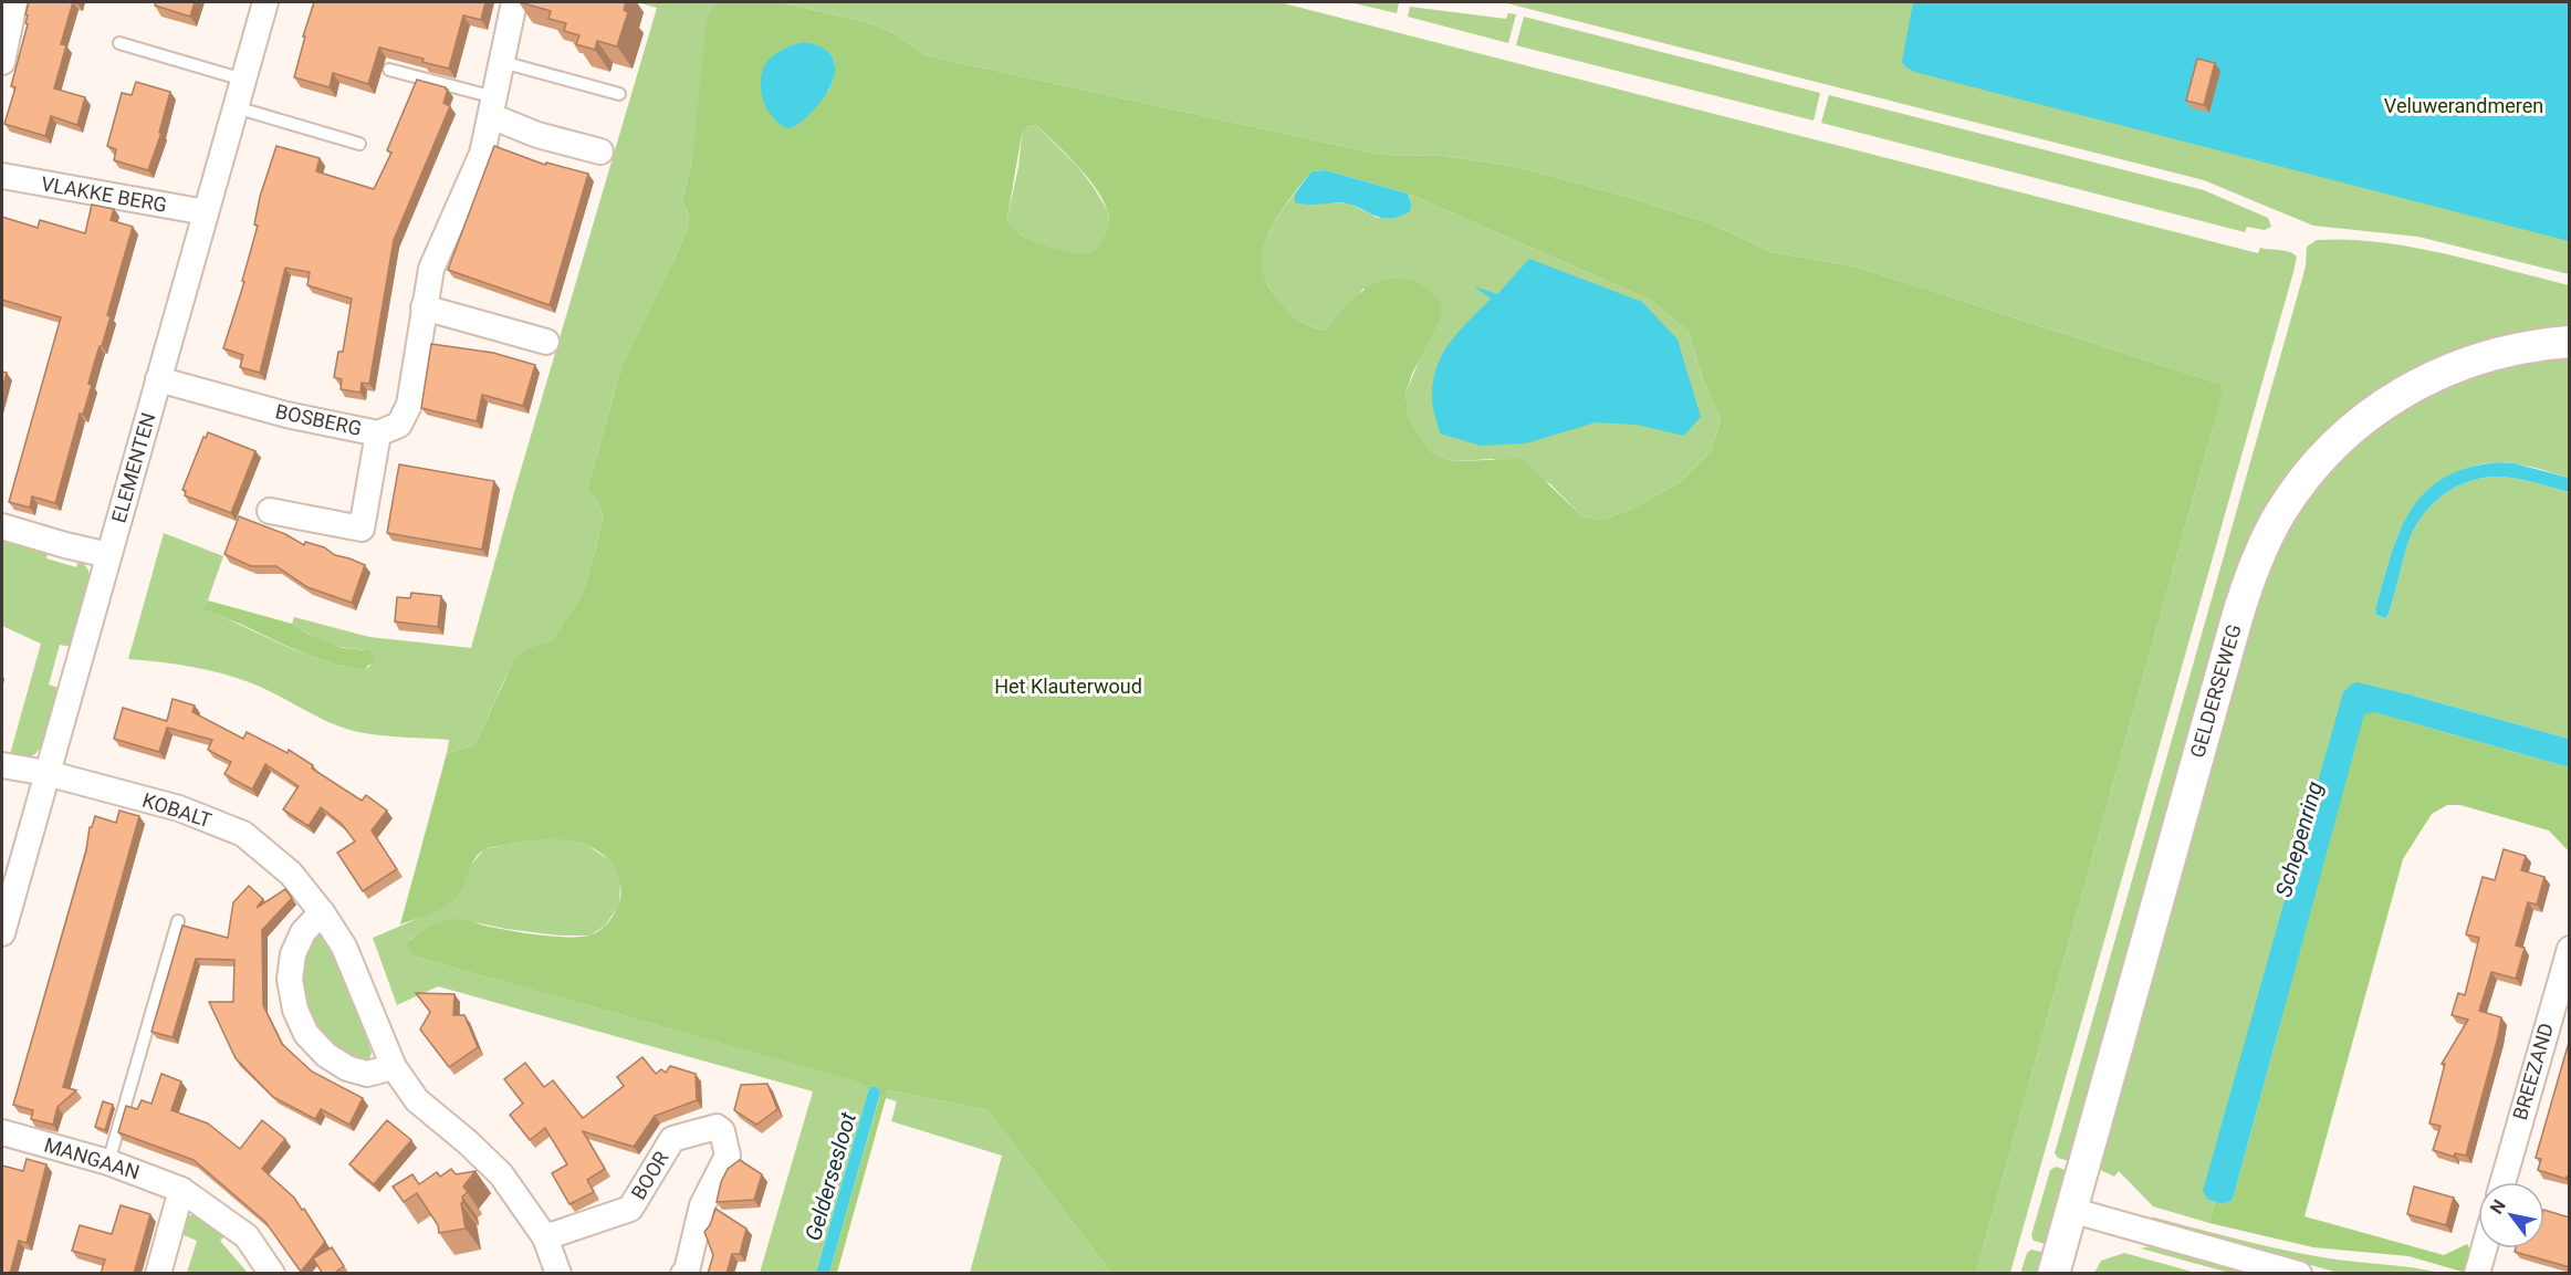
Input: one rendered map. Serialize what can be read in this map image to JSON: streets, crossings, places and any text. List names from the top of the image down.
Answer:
{
  "streets": {
    "street": [
      "VLAKKE BERG",
      "BOSBERG",
      "ELEMENTEN",
      "GELDERSEWEG",
      "KOBALT",
      "BREEZAND",
      "MANGAAN",
      "BOOR"
    ]
  },
  "crossings": [
    ["VLAKKE BERG", "ELEMENTEN"],
    ["BOSBERG", "ELEMENTEN"],
    ["ELEMENTEN", "KOBALT"],
    ["KOBALT", "BOOR"]
  ],
  "water": ["Schepenring", "Geldersesloot"],
  "parks": ["Veluwerandmeren", "Het Klauterwoud"],
  "north": "top left"
}
